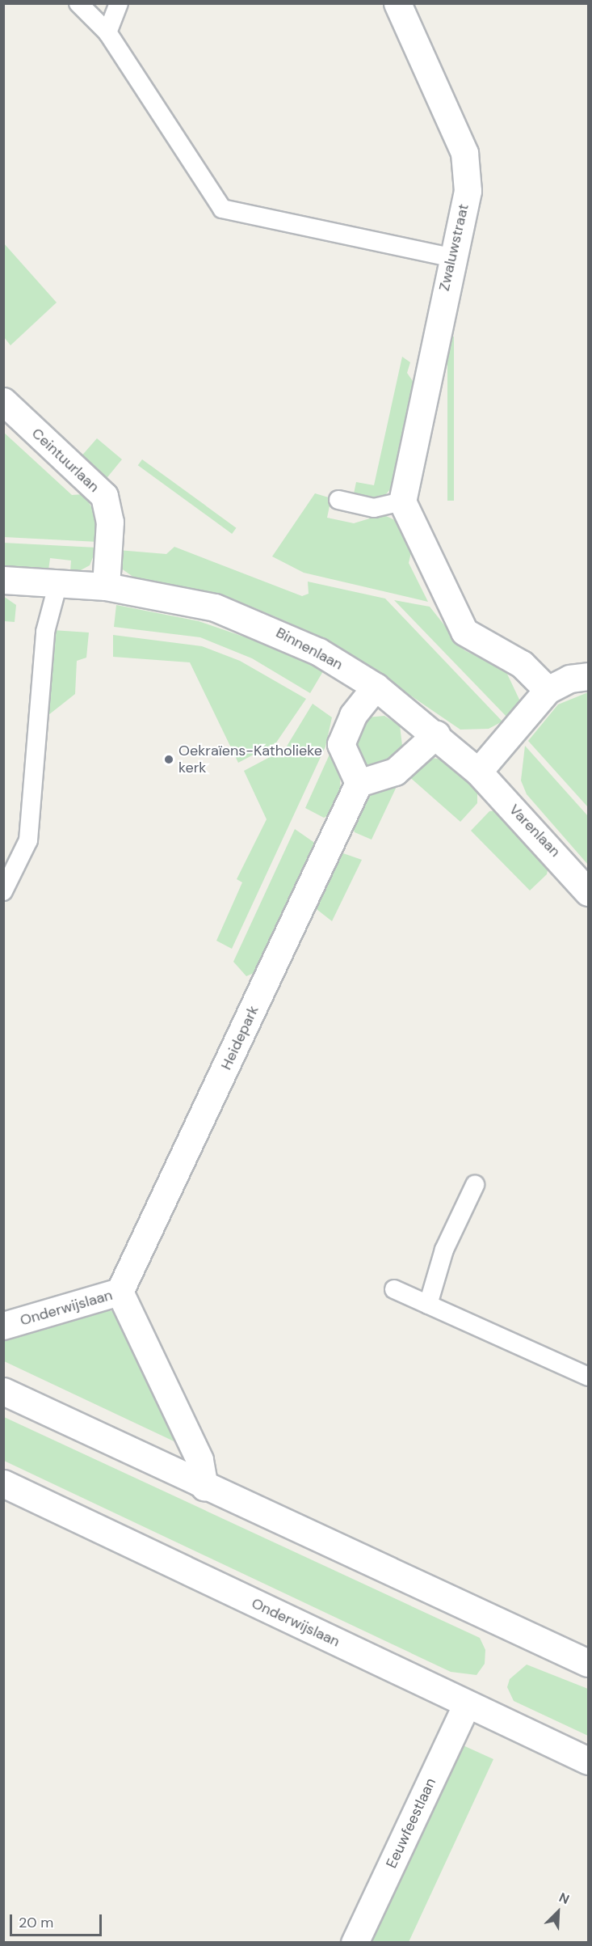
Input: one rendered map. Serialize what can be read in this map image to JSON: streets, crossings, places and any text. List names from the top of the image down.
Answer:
{
  "streets": {
    "street": [
      "Zwaluwstraat",
      "Ceintuurlaan",
      "Binnenlaan",
      "Varenlaan",
      "Heidepark",
      "Onderwijslaan",
      "Eeuwfeestlaan"
    ]
  },
  "crossings": [
    ["Ceintuurlaan", "Binnenlaan"],
    ["Binnenlaan", "Varenlaan"],
    ["Heidepark", "Onderwijslaan"],
    ["Onderwijslaan", "Eeuwfeestlaan"]
  ],
  "places": ["Oekraïens-Katholieke kerk"],
  "scale_bar": "20 m",
  "north": "top right"
}
